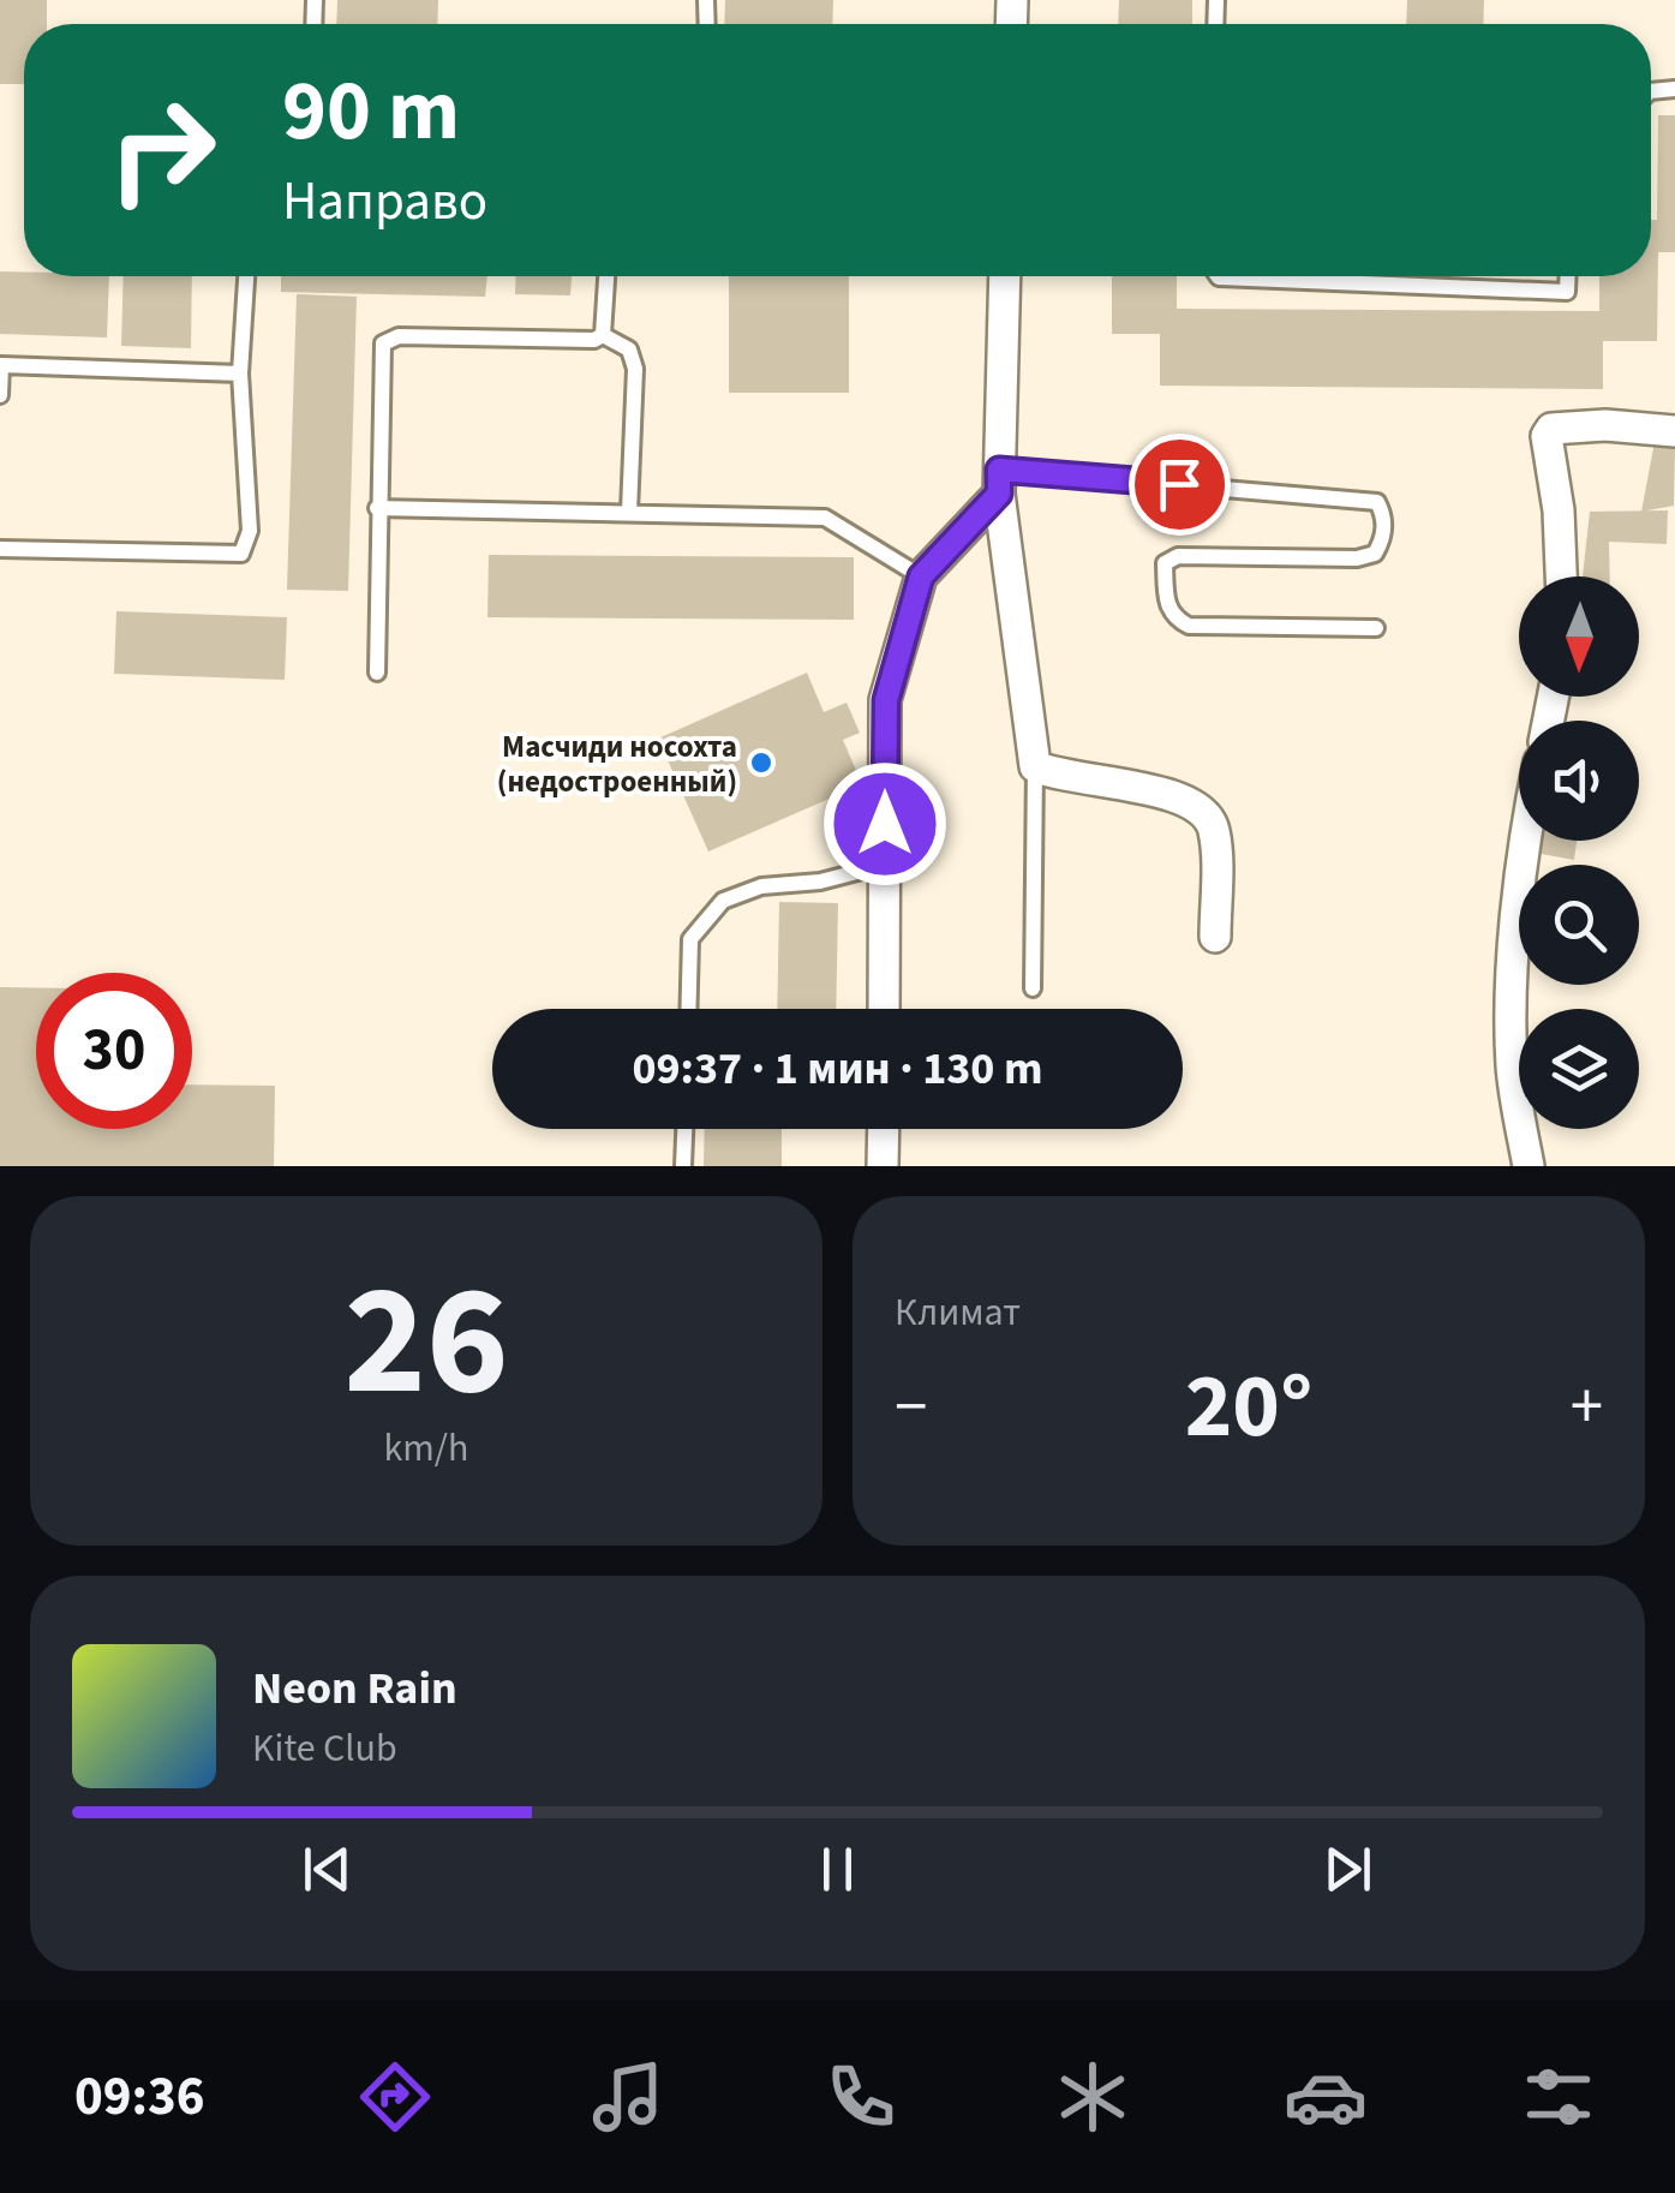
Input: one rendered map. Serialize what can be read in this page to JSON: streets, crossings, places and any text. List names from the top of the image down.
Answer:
{
  "places": ["Масчиди носохта (недостроенный)"],
  "north": "bottom",
  "page": {
    "turn": ["90 m", "Направо"],
    "limit": "30",
    "trip": "09:37 · 1 мин · 130 m",
    "tile": [
      ["26", "km/h"],
      "Климат"
    ],
    "heat": ["−", "20°", "+"],
    "song": ["Neon Rain", "Kite Club"],
    "tabs": "09:36"
  }
}
